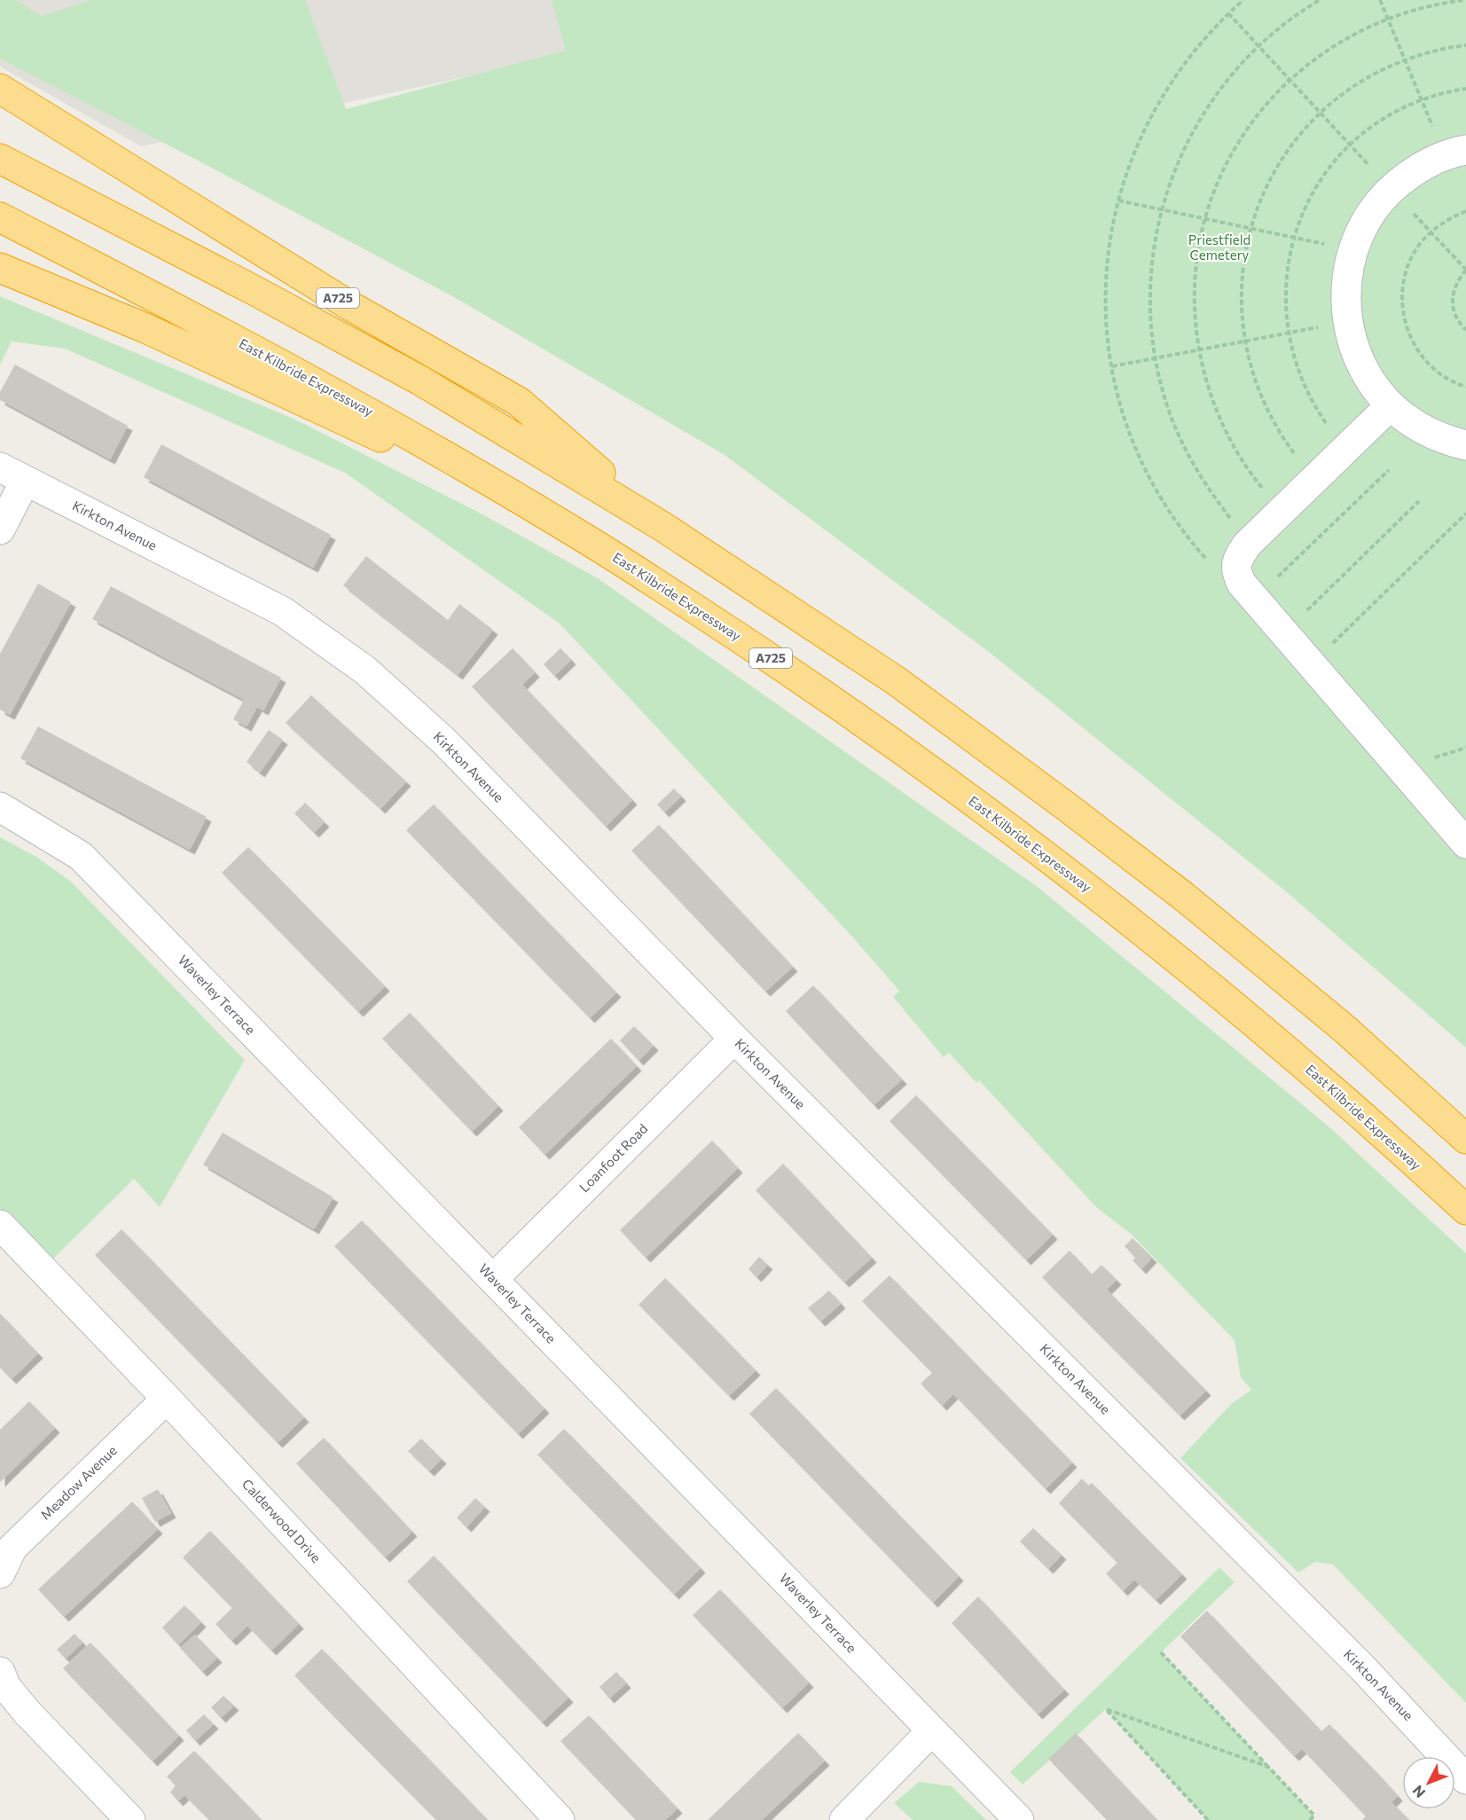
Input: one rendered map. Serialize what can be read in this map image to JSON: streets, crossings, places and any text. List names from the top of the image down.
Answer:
{
  "streets": {
    "highway": ["A725", "East Kilbride Expressway"],
    "street": [
      "Kirkton Avenue",
      "Waverley Terrace",
      "Loanfoot Road",
      "Meadow Avenue",
      "Calderwood Drive"
    ]
  },
  "crossings": [
    ["A725", "East Kilbride Expressway"],
    ["Kirkton Avenue", "Loanfoot Road"],
    ["Waverley Terrace", "Loanfoot Road"],
    ["Meadow Avenue", "Calderwood Drive"]
  ],
  "parks": ["Priestfield Cemetery"],
  "north": "bottom left"
}
